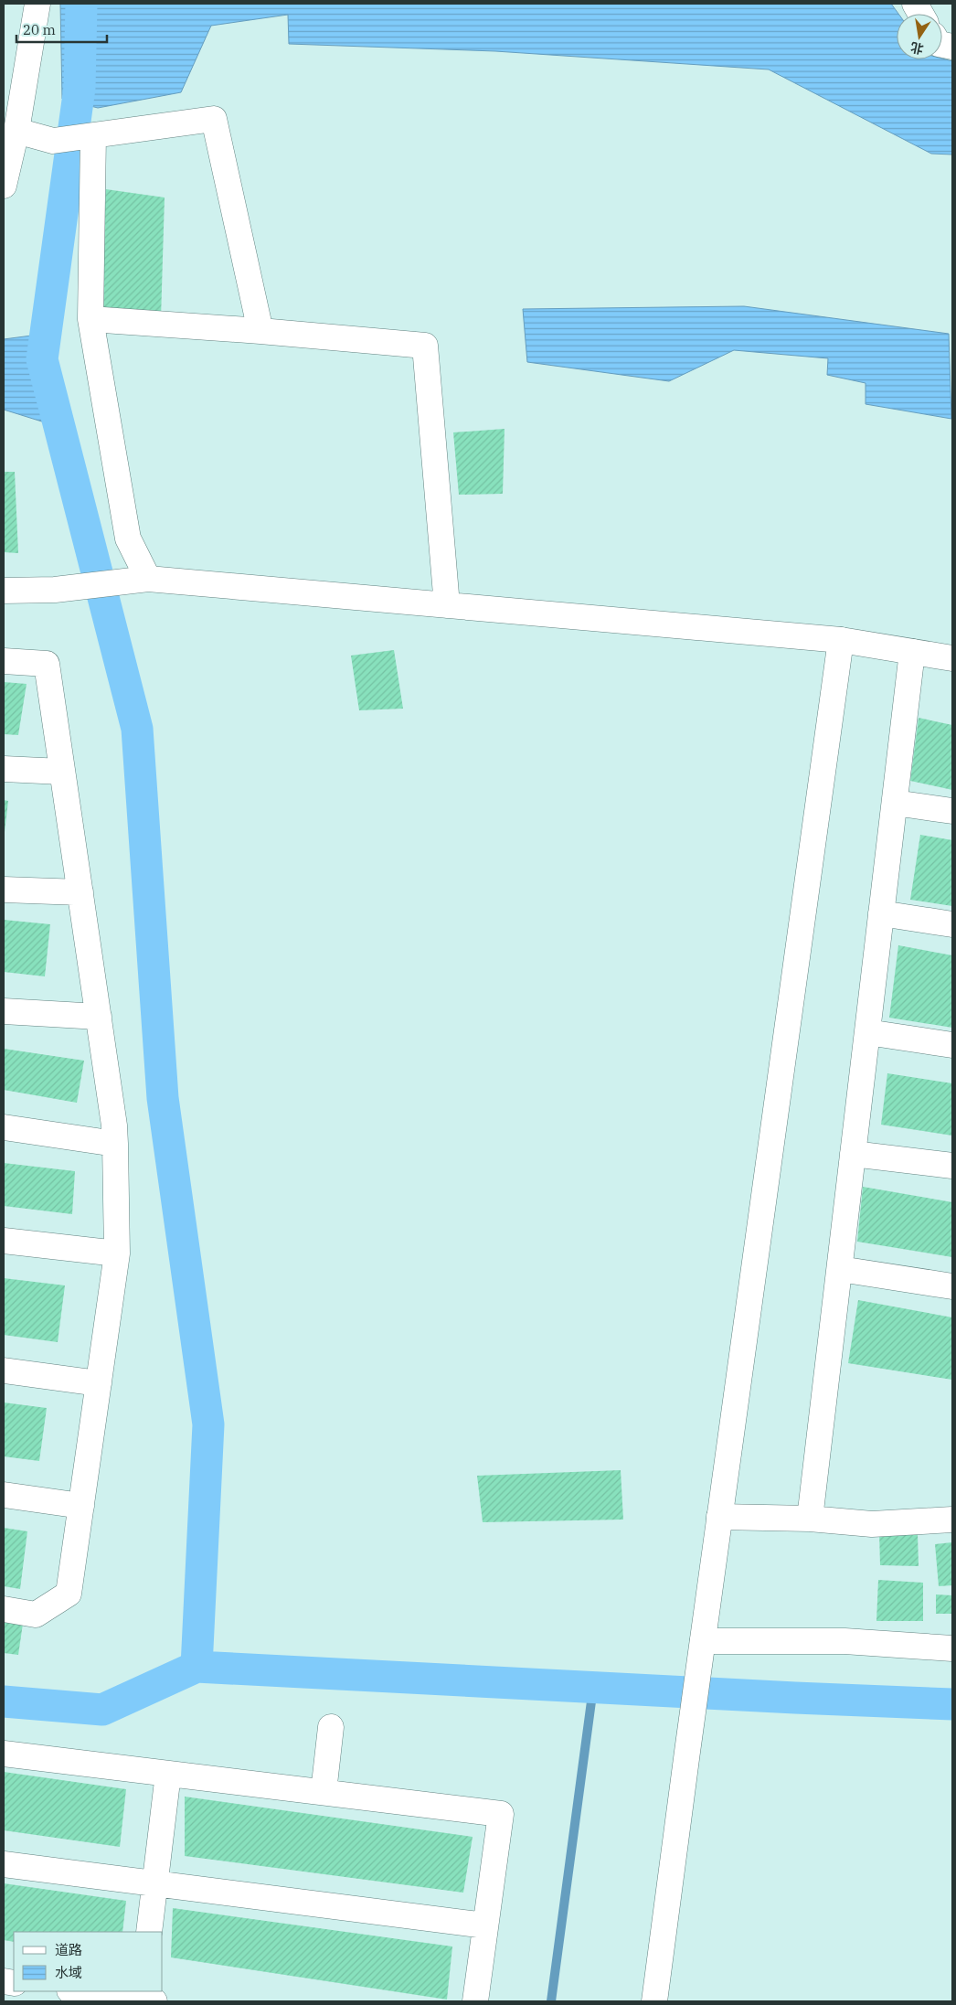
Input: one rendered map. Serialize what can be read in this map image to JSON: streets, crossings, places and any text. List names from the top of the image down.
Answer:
{
  "legend": ["道路", "水域"],
  "scale_bar": "20 m",
  "north": "bottom"
}
